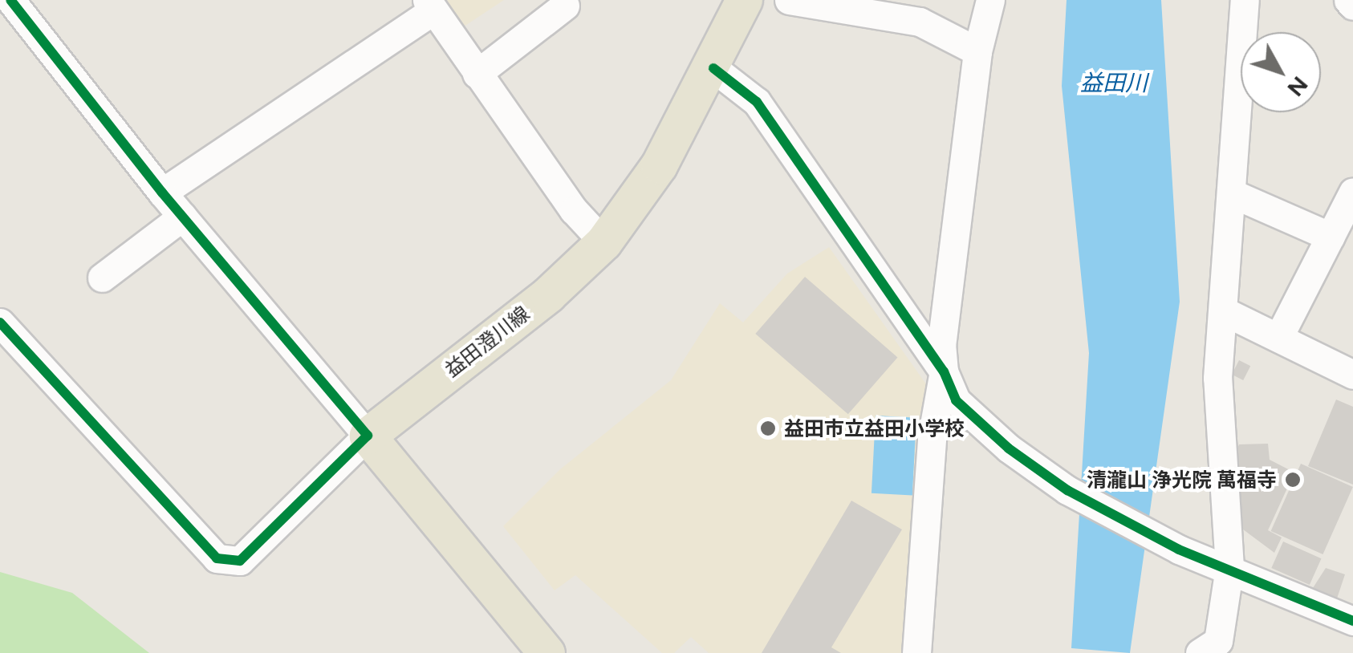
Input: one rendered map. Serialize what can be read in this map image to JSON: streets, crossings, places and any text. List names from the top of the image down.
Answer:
{
  "streets": {
    "main road": ["益田澄川線"]
  },
  "water": ["益田川"],
  "places": ["益田市立益田小学校", "清瀧山 浄光院 萬福寺"],
  "north": "bottom right"
}
